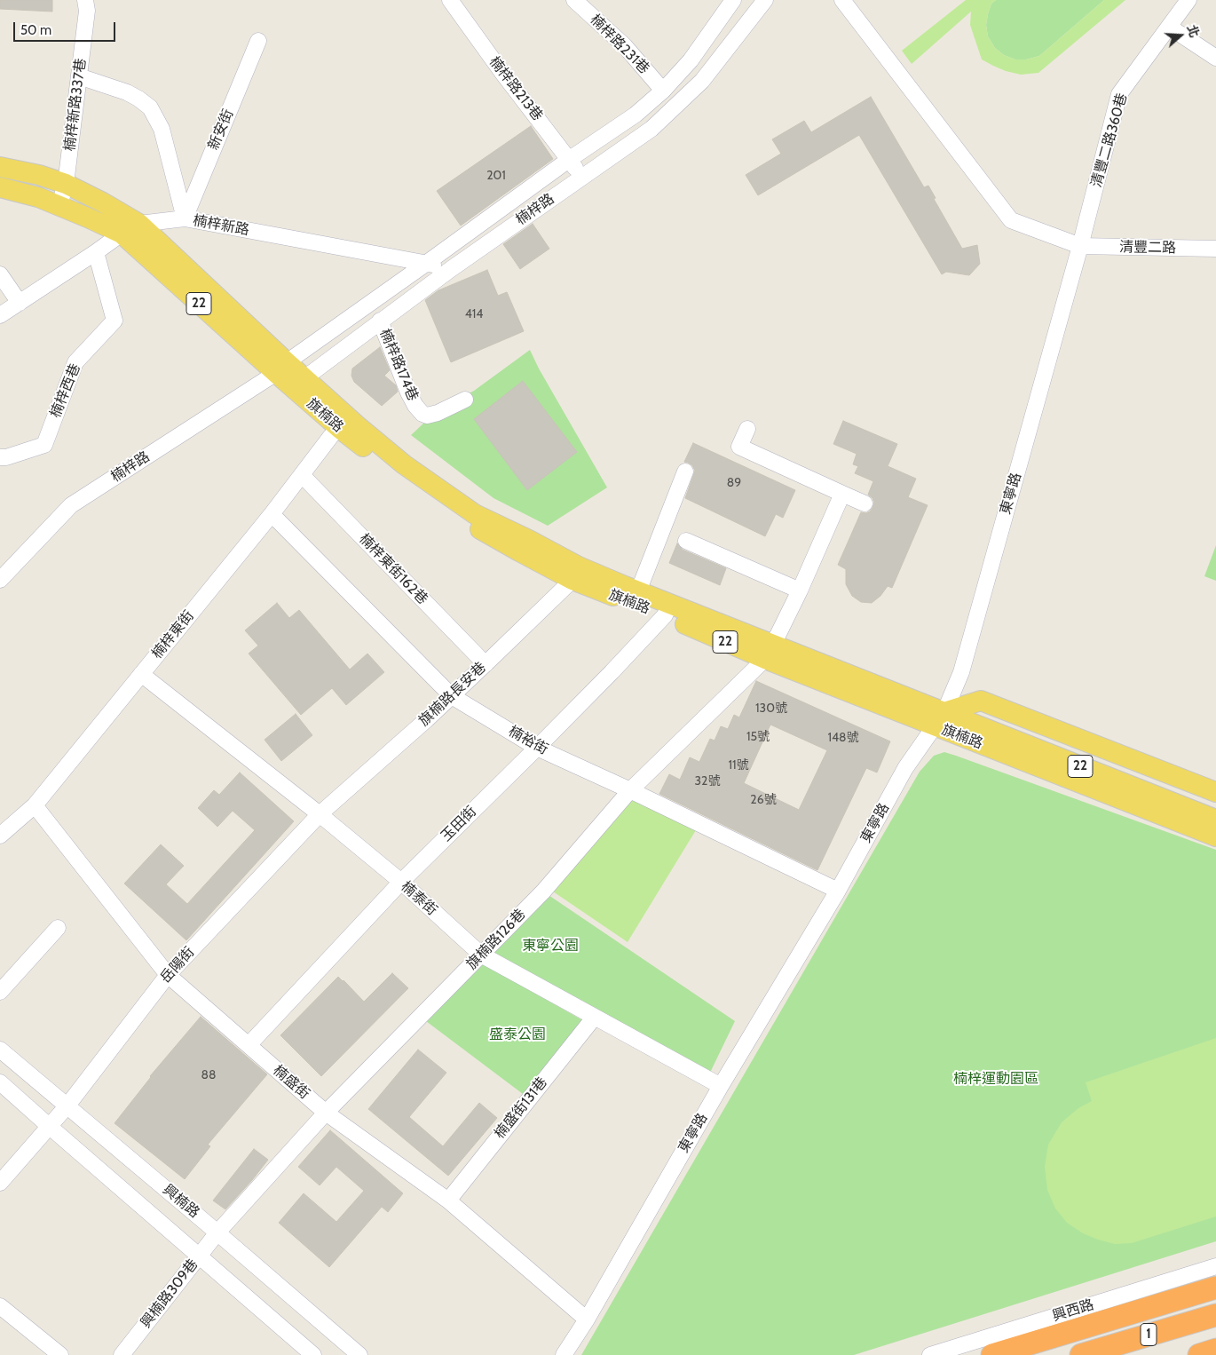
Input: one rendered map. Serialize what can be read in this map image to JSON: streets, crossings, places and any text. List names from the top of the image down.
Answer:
{
  "streets": {
    "highway": ["1"],
    "main road": ["22", "旗楠路"],
    "street": [
      "楠梓路231巷",
      "楠梓路213巷",
      "楠梓新路337巷",
      "新安街",
      "清豐二路360巷",
      "楠梓路",
      "楠梓新路",
      "清豐二路",
      "楠梓路174巷",
      "楠梓西巷",
      "東寧路",
      "楠梓東街162巷",
      "楠梓東街",
      "旗楠路長安巷",
      "楠裕街",
      "玉田街",
      "楠泰街",
      "旗楠路126巷",
      "岳陽街",
      "楠盛街",
      "楠盛街131巷",
      "興楠路",
      "興楠路309巷",
      "興西路"
    ]
  },
  "crossings": [
    ["楠梓路231巷", "楠梓路"],
    ["楠梓路213巷", "楠梓路"],
    ["楠梓新路337巷", "22"],
    ["新安街", "楠梓新路"],
    ["清豐二路360巷", "清豐二路"],
    ["清豐二路360巷", "東寧路"],
    ["楠梓路", "楠梓新路"],
    ["楠梓路", "楠梓路174巷"],
    ["楠梓路", "旗楠路"],
    ["楠梓新路", "22"],
    ["楠梓新路", "旗楠路"],
    ["清豐二路", "東寧路"],
    ["22", "旗楠路"],
    ["旗楠路", "東寧路"],
    ["旗楠路", "楠梓東街"],
    ["旗楠路", "旗楠路長安巷"],
    ["旗楠路", "玉田街"],
    ["旗楠路", "旗楠路126巷"],
    ["東寧路", "楠裕街"],
    ["東寧路", "楠泰街"],
    ["東寧路", "楠盛街"],
    ["楠梓東街162巷", "楠梓東街"],
    ["楠梓東街162巷", "旗楠路長安巷"],
    ["楠梓東街", "楠裕街"],
    ["楠梓東街", "楠泰街"],
    ["楠梓東街", "楠盛街"],
    ["旗楠路長安巷", "楠裕街"],
    ["旗楠路長安巷", "楠泰街"],
    ["旗楠路長安巷", "岳陽街"],
    ["楠裕街", "玉田街"],
    ["楠裕街", "旗楠路126巷"],
    ["玉田街", "楠泰街"],
    ["玉田街", "楠盛街"],
    ["楠泰街", "旗楠路126巷"],
    ["楠泰街", "岳陽街"],
    ["楠泰街", "楠盛街131巷"],
    ["旗楠路126巷", "楠盛街"],
    ["旗楠路126巷", "興楠路"],
    ["旗楠路126巷", "興楠路309巷"],
    ["岳陽街", "楠盛街"],
    ["岳陽街", "興楠路"],
    ["楠盛街", "楠盛街131巷"],
    ["興楠路", "興楠路309巷"]
  ],
  "parks": ["東寧公園", "盛泰公園", "楠梓運動園區"],
  "house_numbers": [
    "201",
    "414",
    "89",
    "130號",
    "15號",
    "148號",
    "11號",
    "32號",
    "26號",
    "88"
  ],
  "scale_bar": "50 m",
  "north": "right"
}
